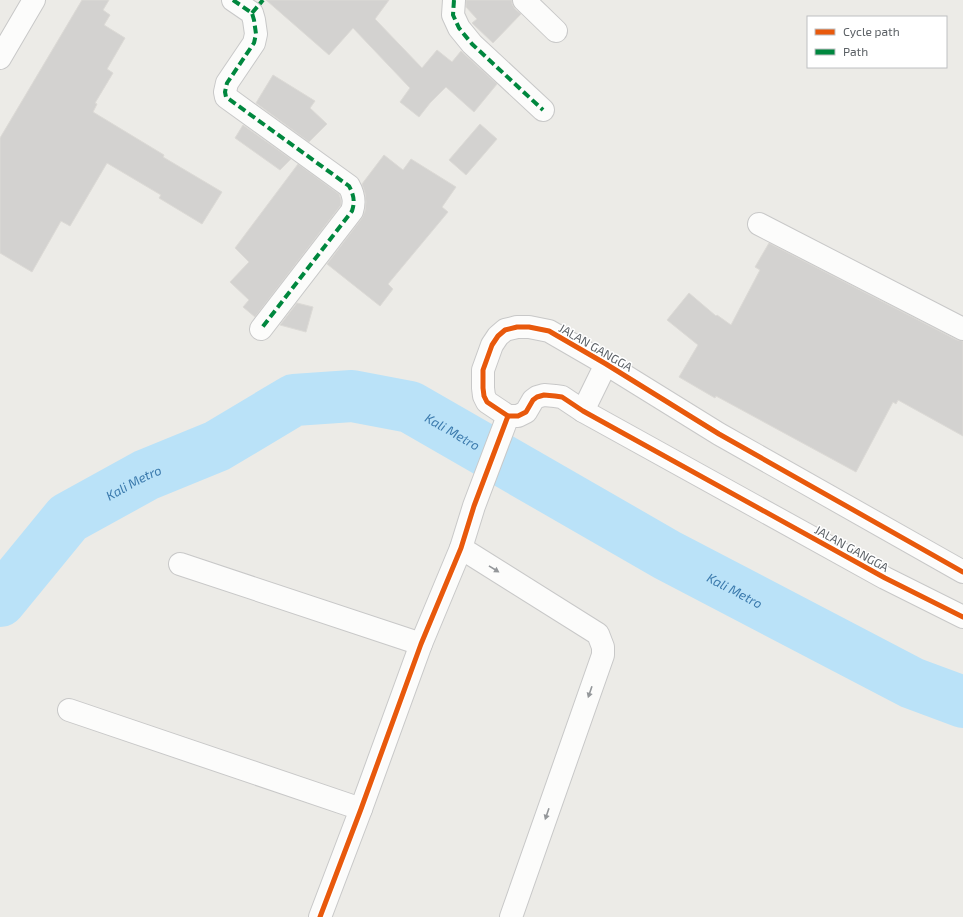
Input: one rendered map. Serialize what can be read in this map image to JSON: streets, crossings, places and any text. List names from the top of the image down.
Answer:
{
  "streets": {
    "street": ["JALAN GANGGA"]
  },
  "water": ["Kali Metro"],
  "legend": ["Cycle path", "Path"]
}
